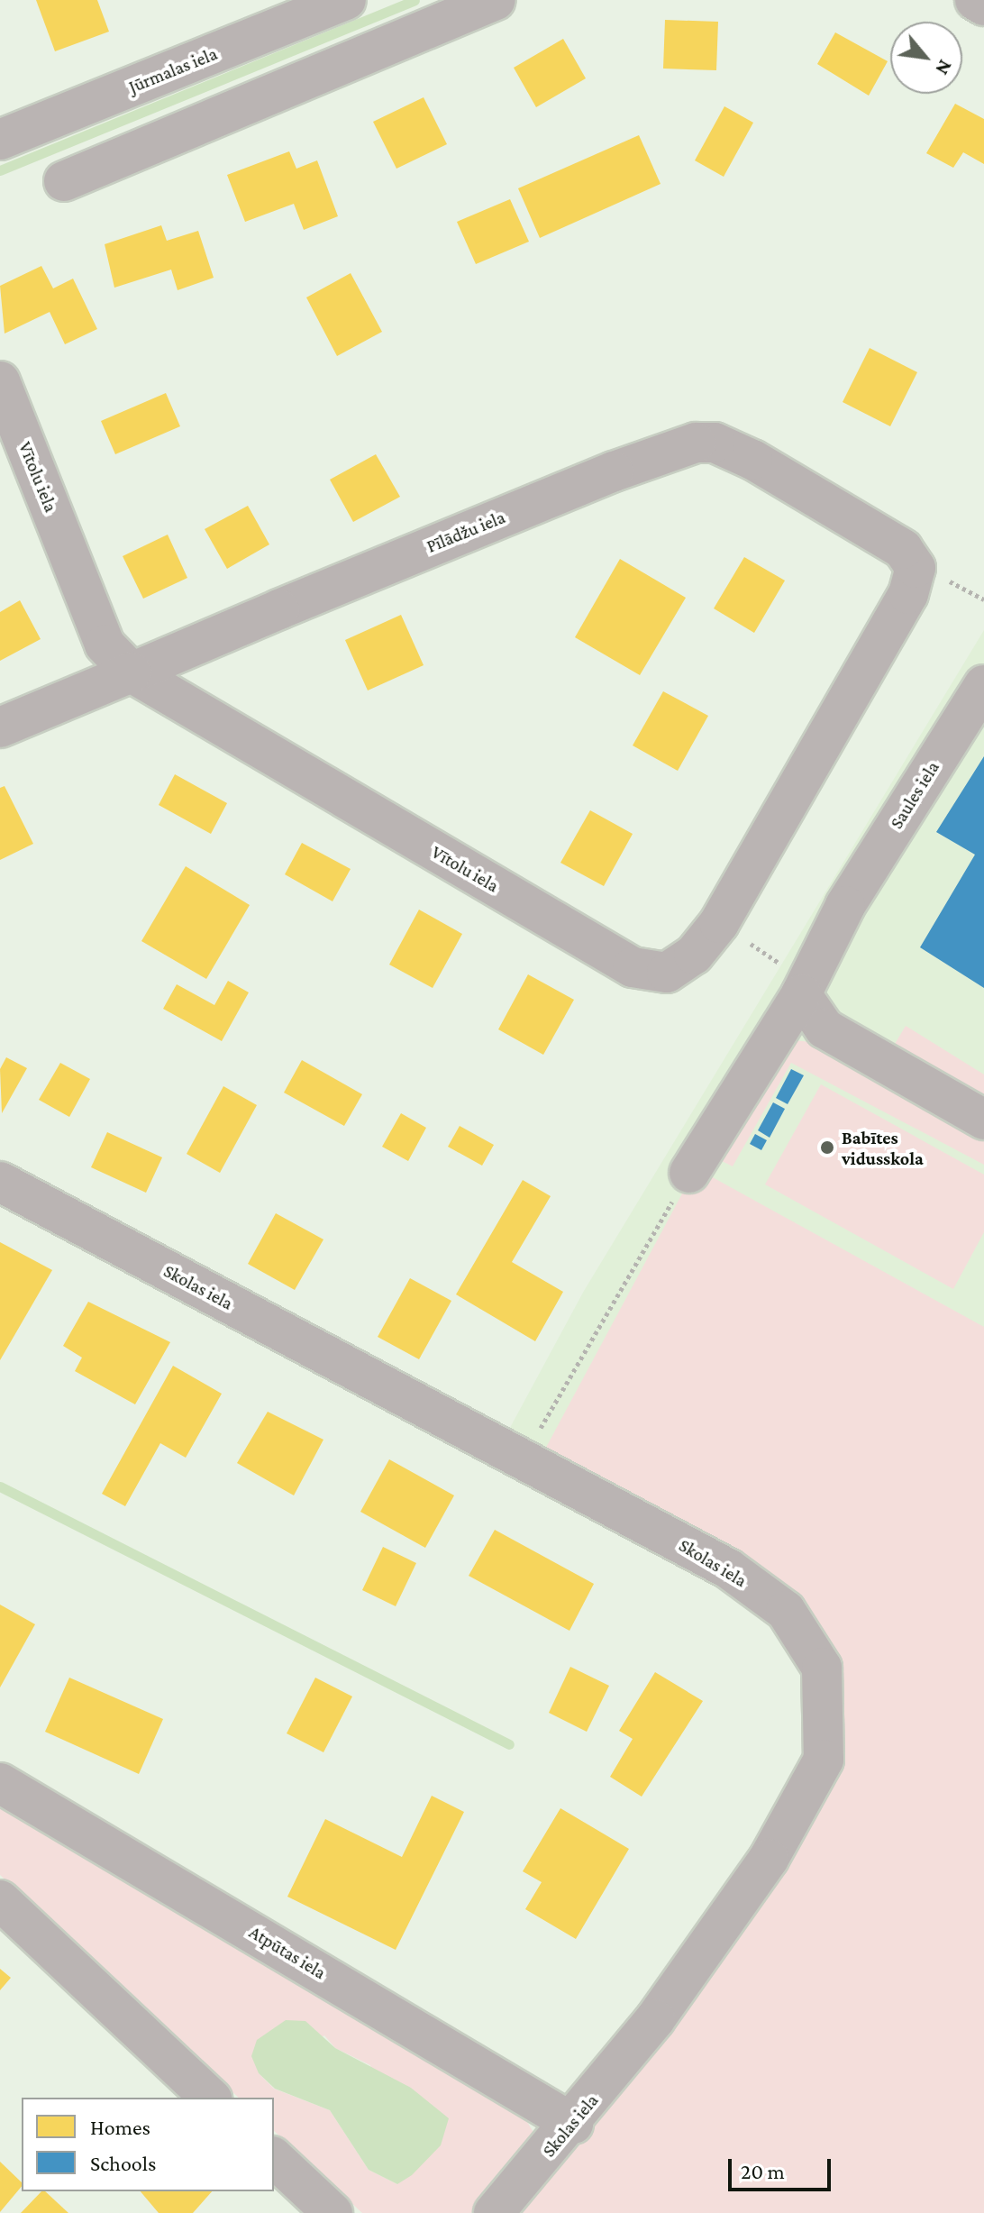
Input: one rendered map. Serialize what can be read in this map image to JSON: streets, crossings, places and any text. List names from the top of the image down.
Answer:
{
  "streets": {
    "street": [
      "Jūrmalas iela",
      "Vītolu iela",
      "Pīlādžu iela",
      "Saules iela",
      "Skolas iela",
      "Atpūtas iela"
    ]
  },
  "crossings": [
    ["Vītolu iela", "Pīlādžu iela"],
    ["Skolas iela", "Atpūtas iela"]
  ],
  "places": ["Babītes vidusskola"],
  "legend": ["Homes", "Schools"],
  "scale_bar": "20 m",
  "north": "bottom right"
}
